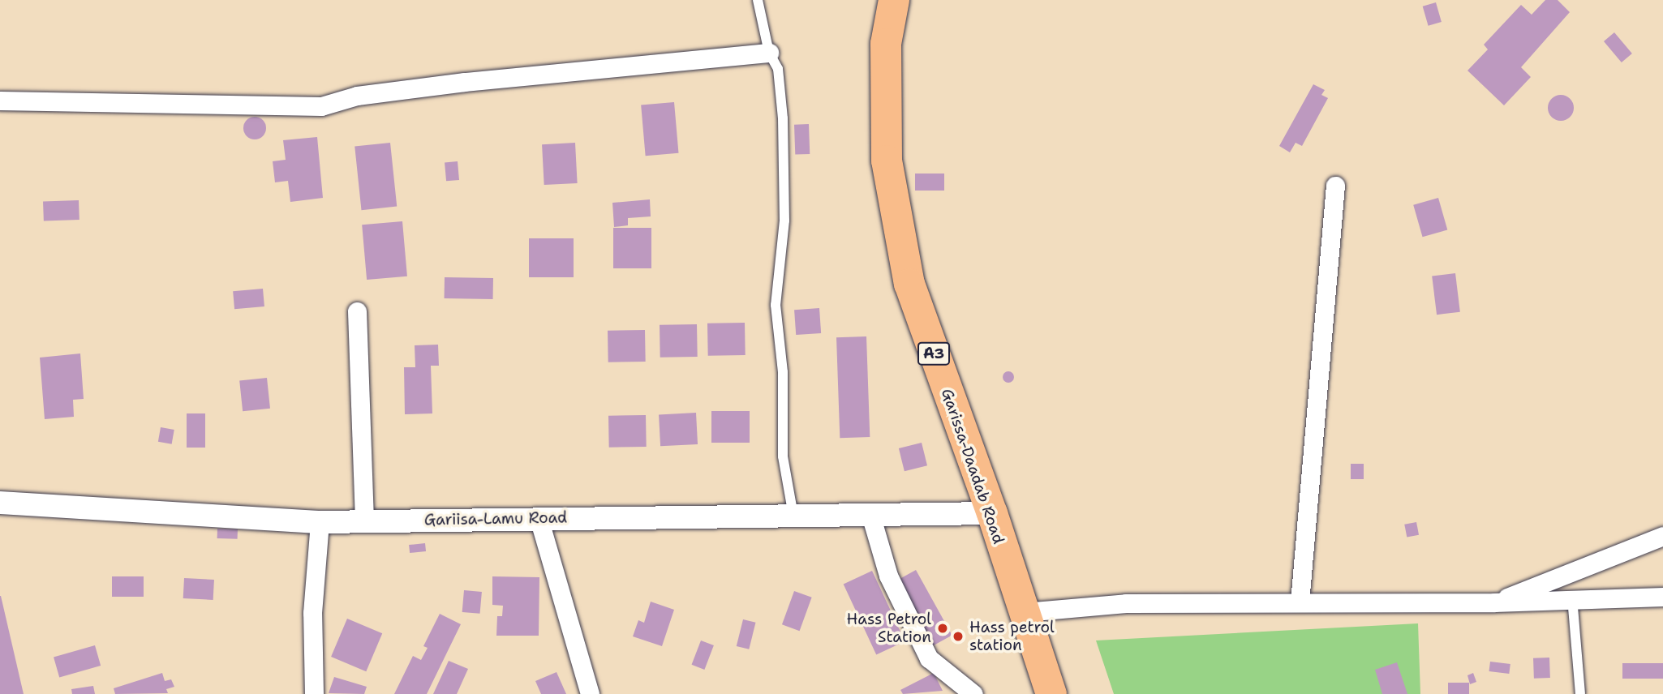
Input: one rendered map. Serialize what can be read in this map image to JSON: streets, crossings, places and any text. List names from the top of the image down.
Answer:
{
  "streets": {
    "highway": ["A3", "Garissa-Daadab Road"],
    "street": ["Gariisa-Lamu Road"]
  },
  "crossings": [
    ["Garissa-Daadab Road", "Gariisa-Lamu Road"]
  ],
  "places": ["Hass Petrol Station", "Hass petrol station"]
}
